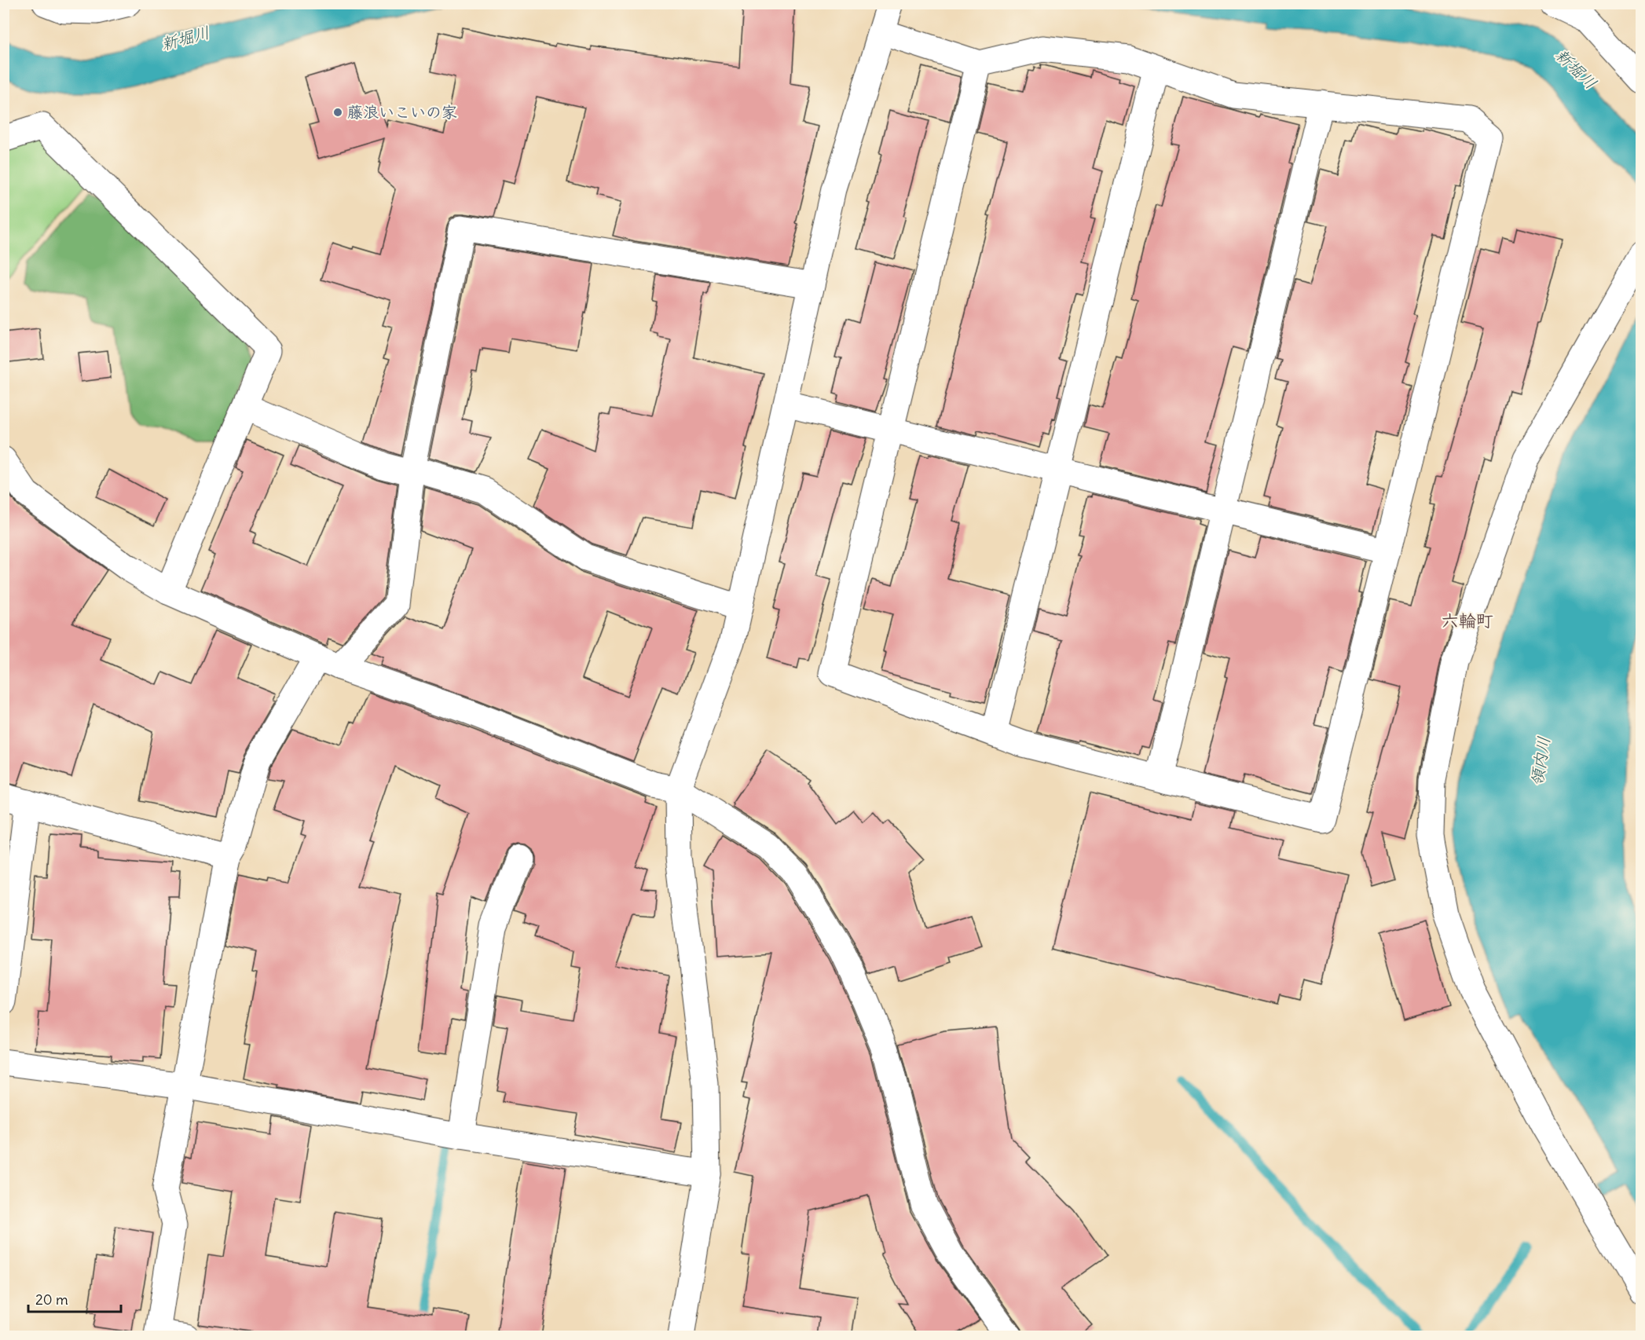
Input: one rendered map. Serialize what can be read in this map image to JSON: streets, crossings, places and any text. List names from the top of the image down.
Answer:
{
  "districts": ["六輪町"],
  "water": ["新堀川", "領内川"],
  "places": ["藤浪いこいの家"],
  "scale_bar": "20 m"
}
